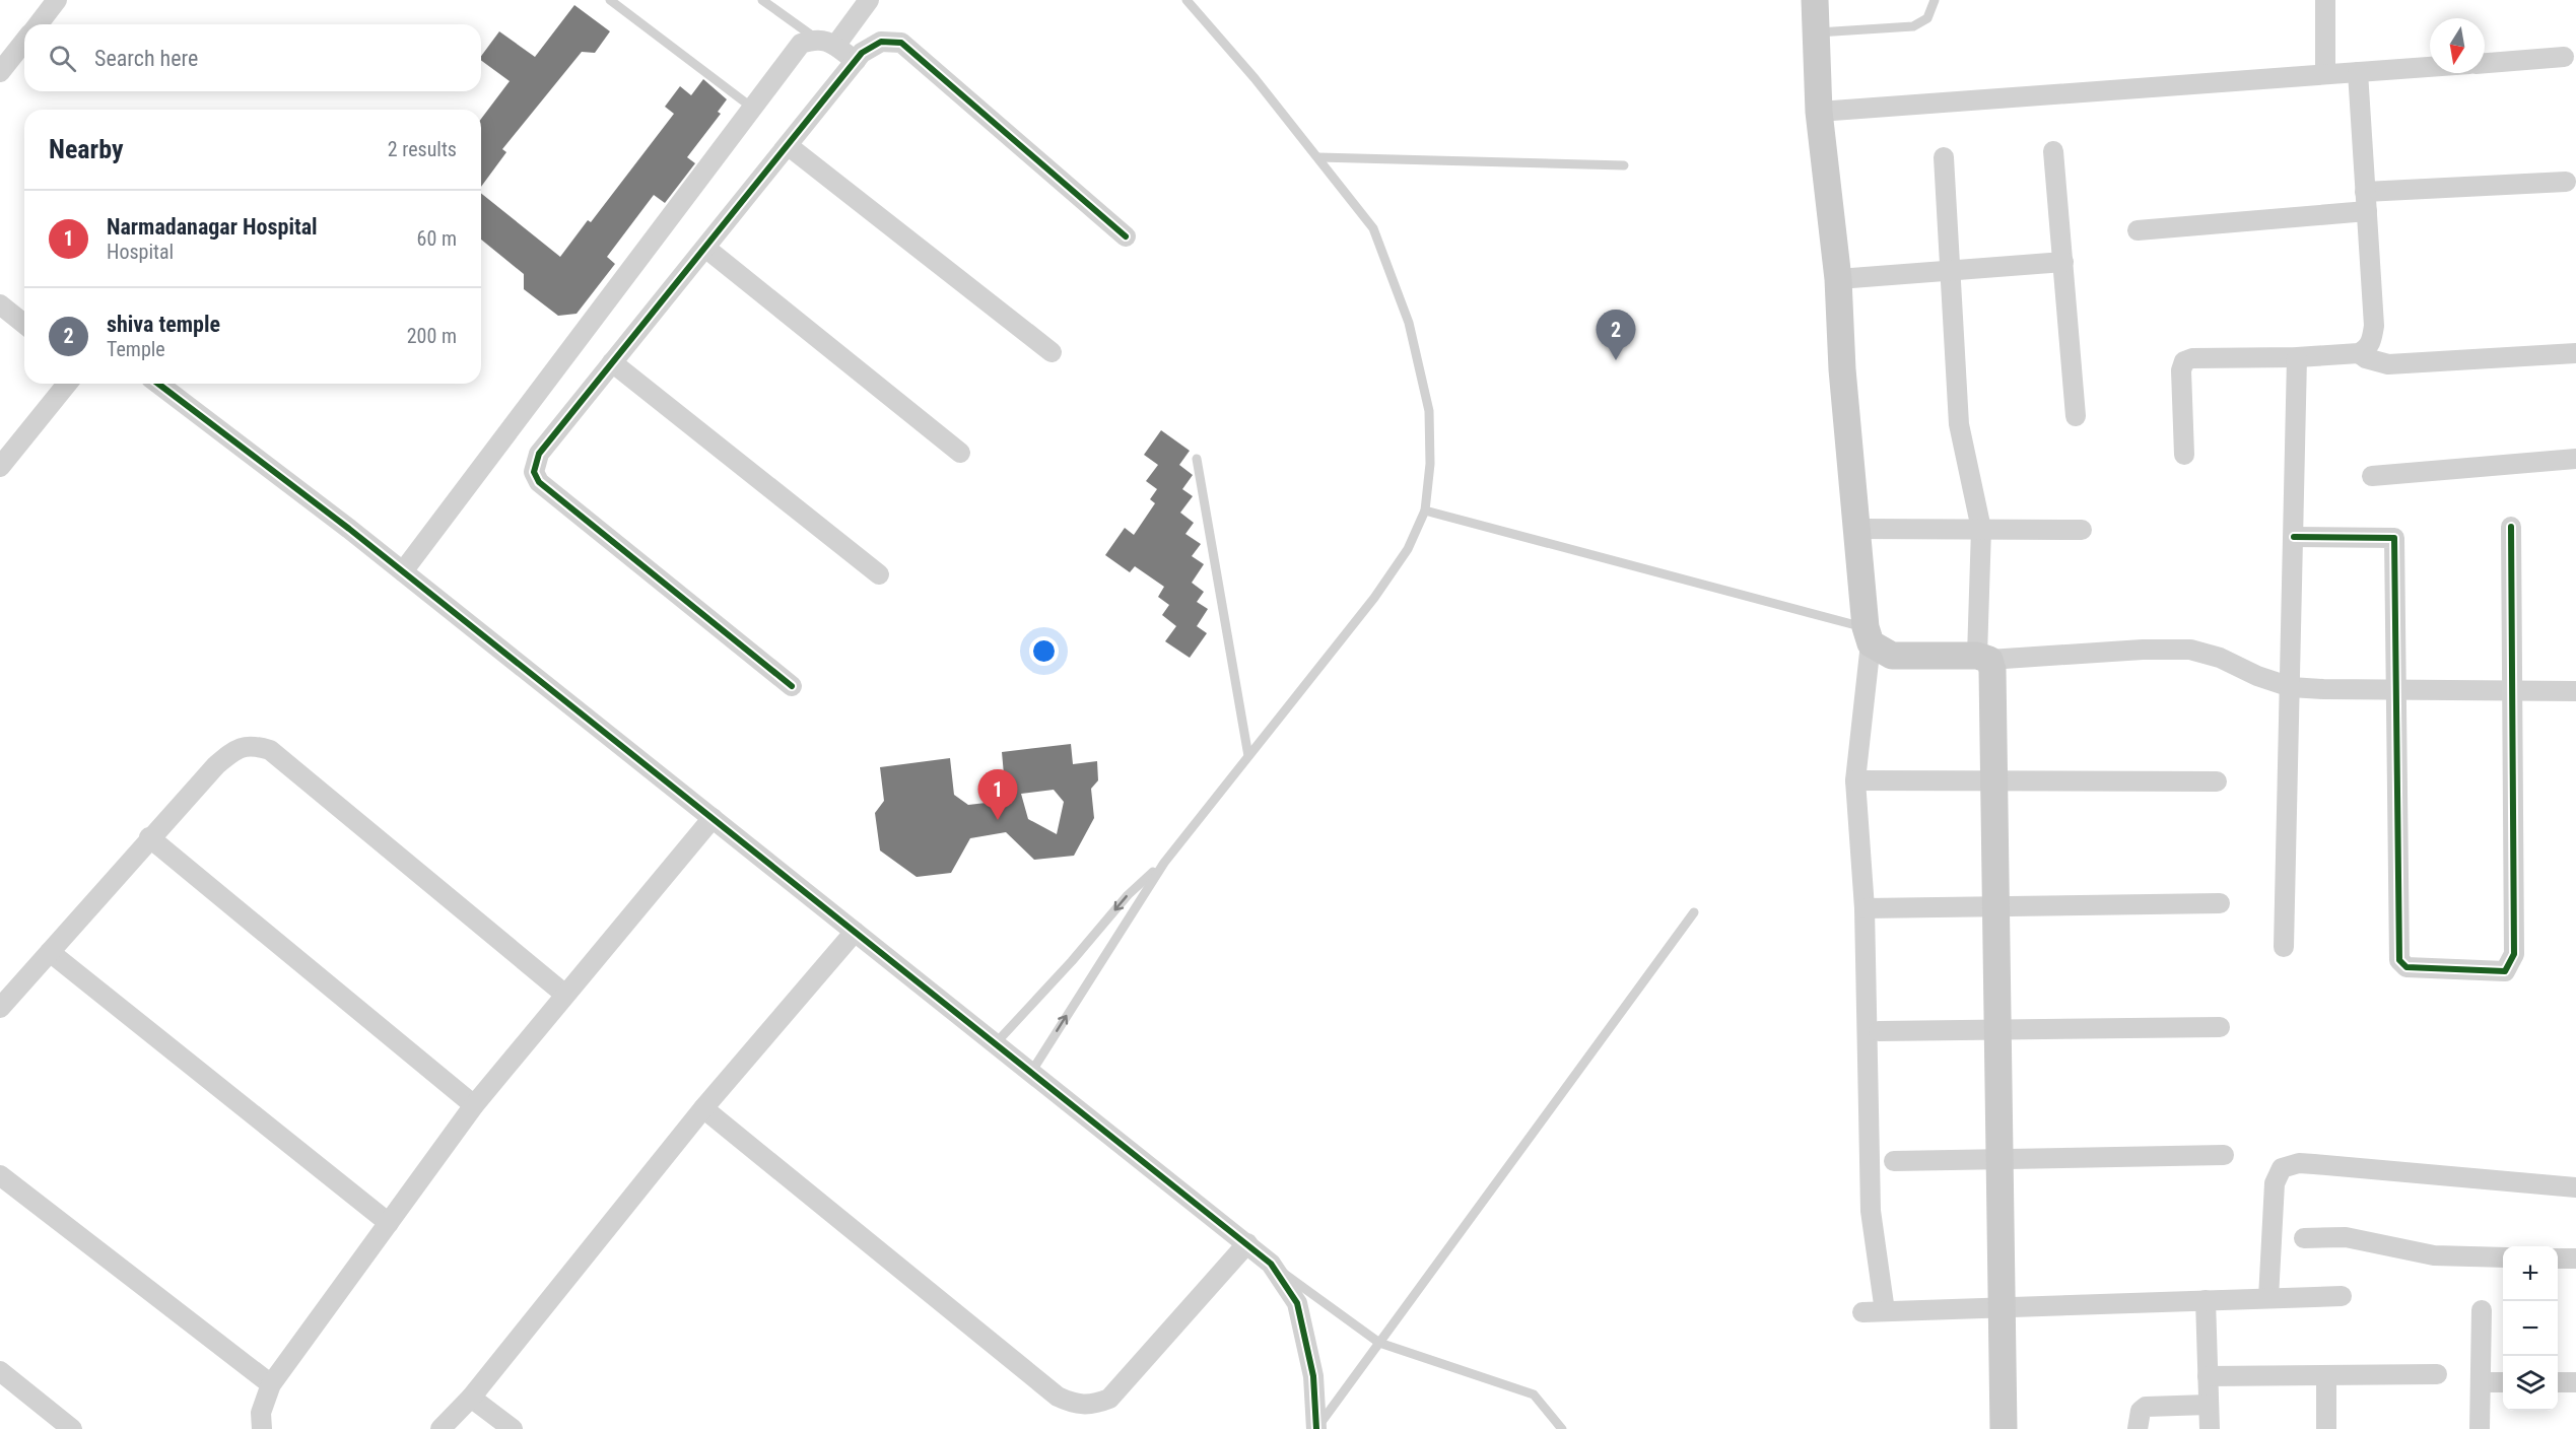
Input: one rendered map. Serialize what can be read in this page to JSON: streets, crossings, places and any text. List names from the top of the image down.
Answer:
{
  "north": "bottom",
  "page": {
    "search": "Search here",
    "heading": ["Nearby", "2 results"],
    "list": [
      {
        "mark": "1",
        "name": "Narmadanagar Hospital",
        "note": "Hospital",
        "value": "60 m"
      },
      {
        "mark": "2",
        "name": "shiva temple",
        "note": "Temple",
        "value": "200 m"
      }
    ],
    "pins": ["2", "1"],
    "map_buttons": ["+", "−"]
  }
}
